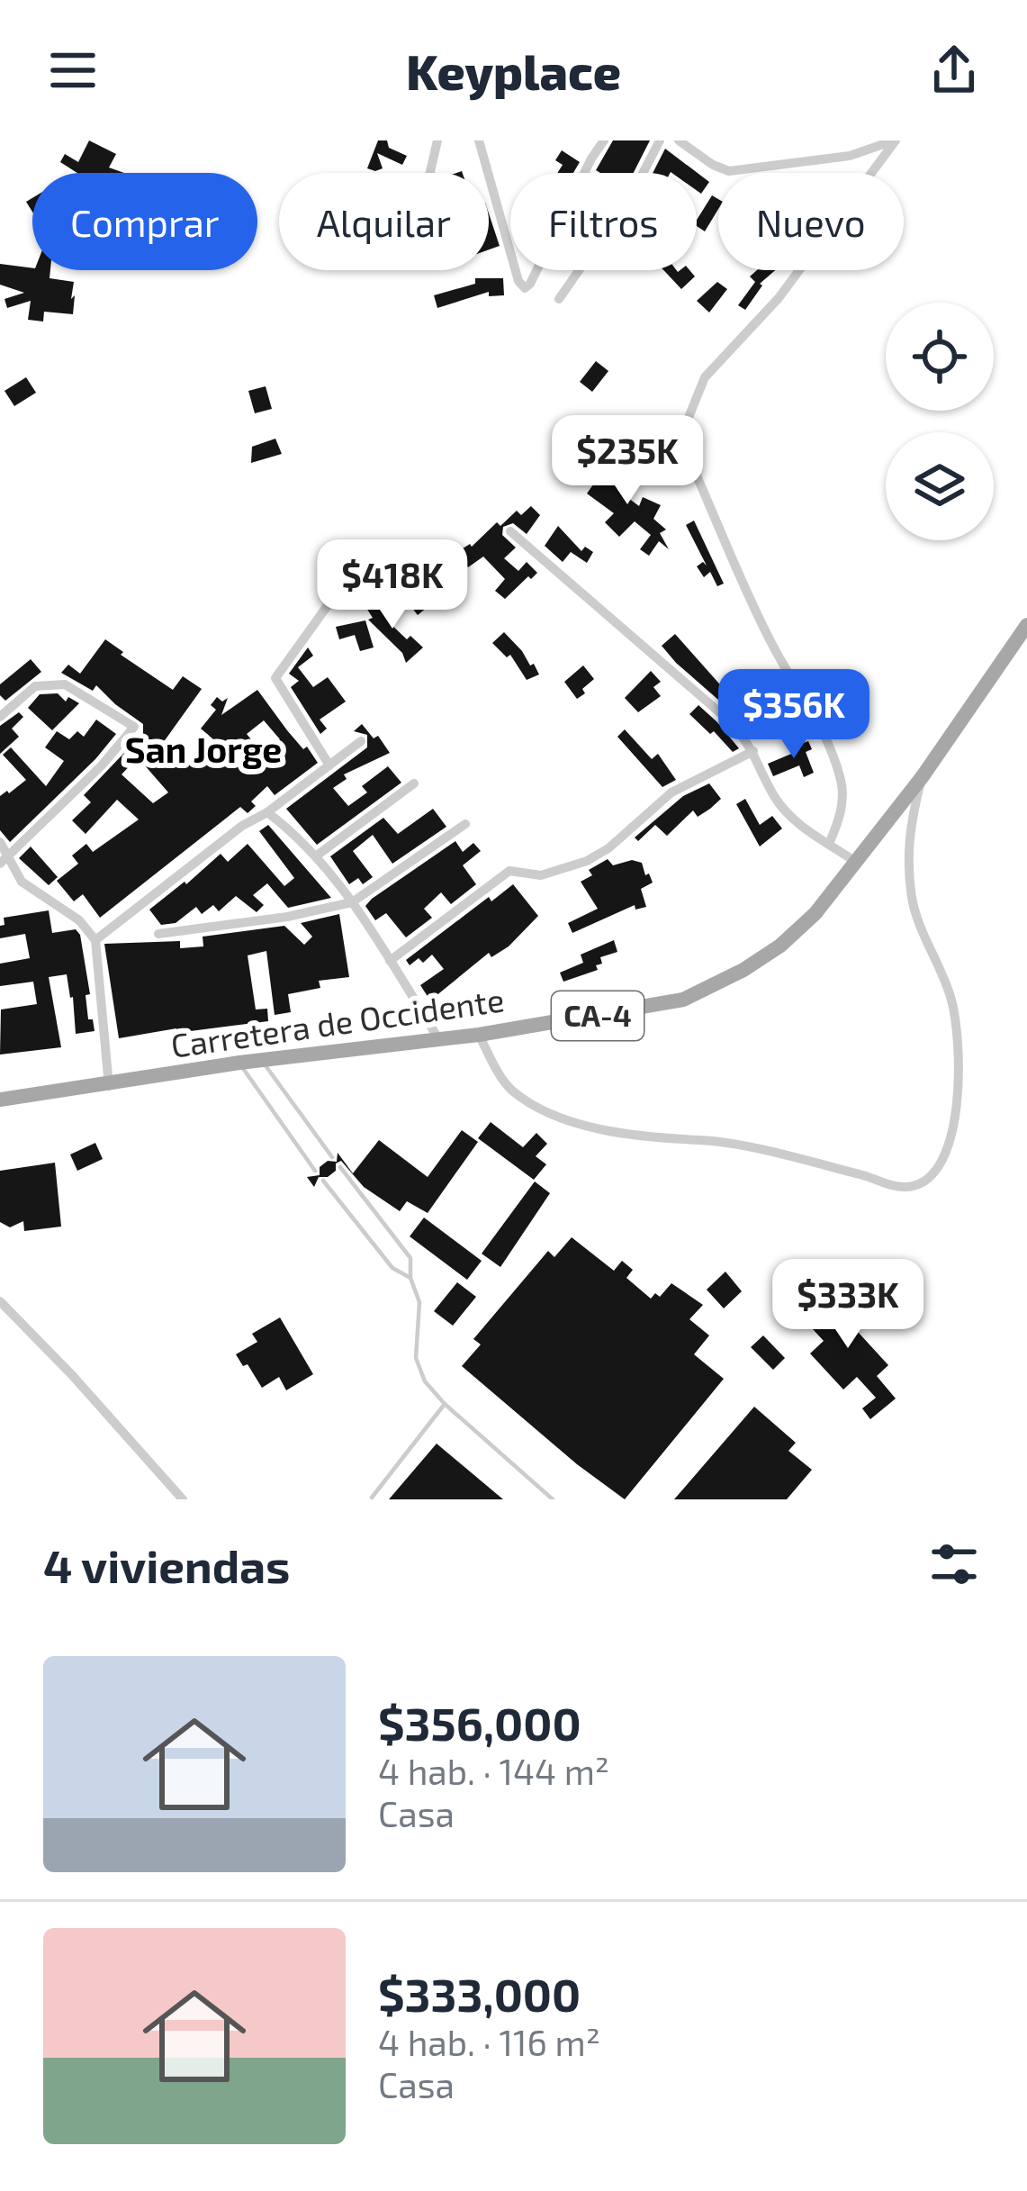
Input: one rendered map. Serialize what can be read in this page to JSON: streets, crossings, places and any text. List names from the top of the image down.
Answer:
{
  "streets": {
    "main road": ["CA-4", "Carretera de Occidente"]
  },
  "districts": ["San Jorge"],
  "page": {
    "header": "Keyplace",
    "chip": [
      "Comprar",
      "Alquilar",
      "Filtros",
      "Nuevo"
    ],
    "price": [
      "$235K",
      "$418K",
      "$356K",
      "$333K"
    ],
    "heading": "4 viviendas",
    "list": [
      {
        "name": "$356,000",
        "note": "4 hab. · 144 m² · Casa"
      },
      {
        "name": "$333,000",
        "note": "4 hab. · 116 m² · Casa"
      }
    ]
  }
}
